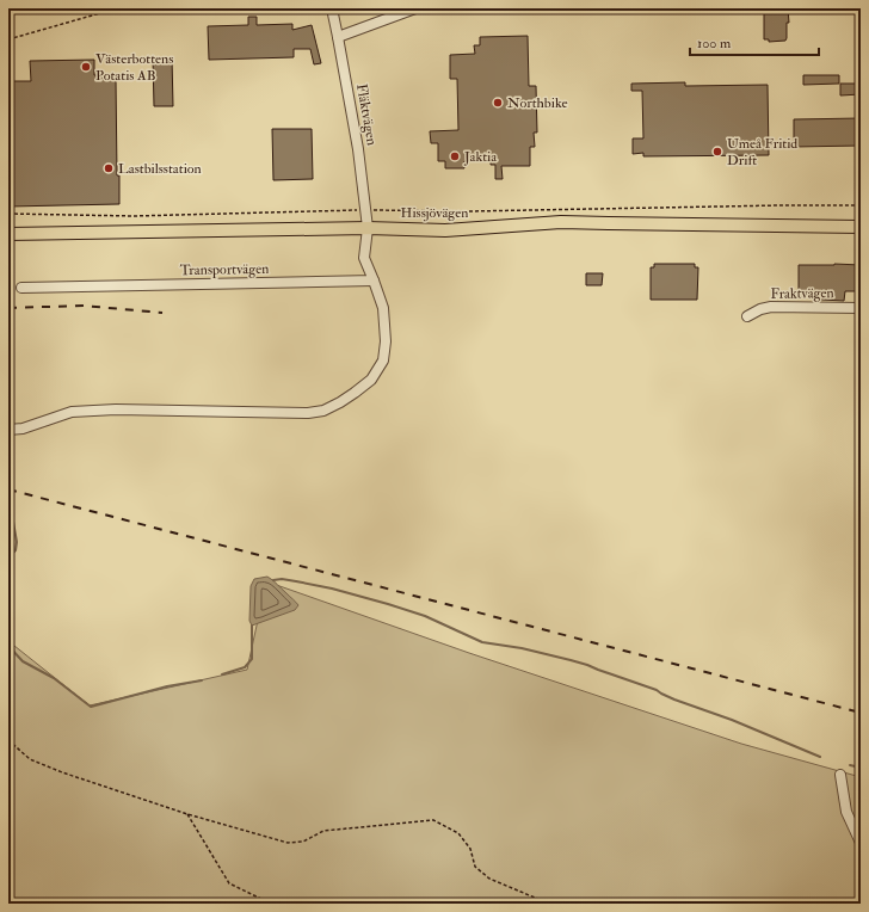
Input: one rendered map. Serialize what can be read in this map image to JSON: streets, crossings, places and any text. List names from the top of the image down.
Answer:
{
  "streets": {
    "main road": ["Hissjövägen"],
    "street": ["Fläktvägen", "Transportvägen", "Fraktvägen"]
  },
  "crossings": [
    ["Fläktvägen", "Hissjövägen"]
  ],
  "places": [
    "Västerbottens Potatis AB",
    "Northbike",
    "Umeå Fritid Drift",
    "Jaktia",
    "Lastbilsstation"
  ],
  "scale_bar": "100 m"
}
